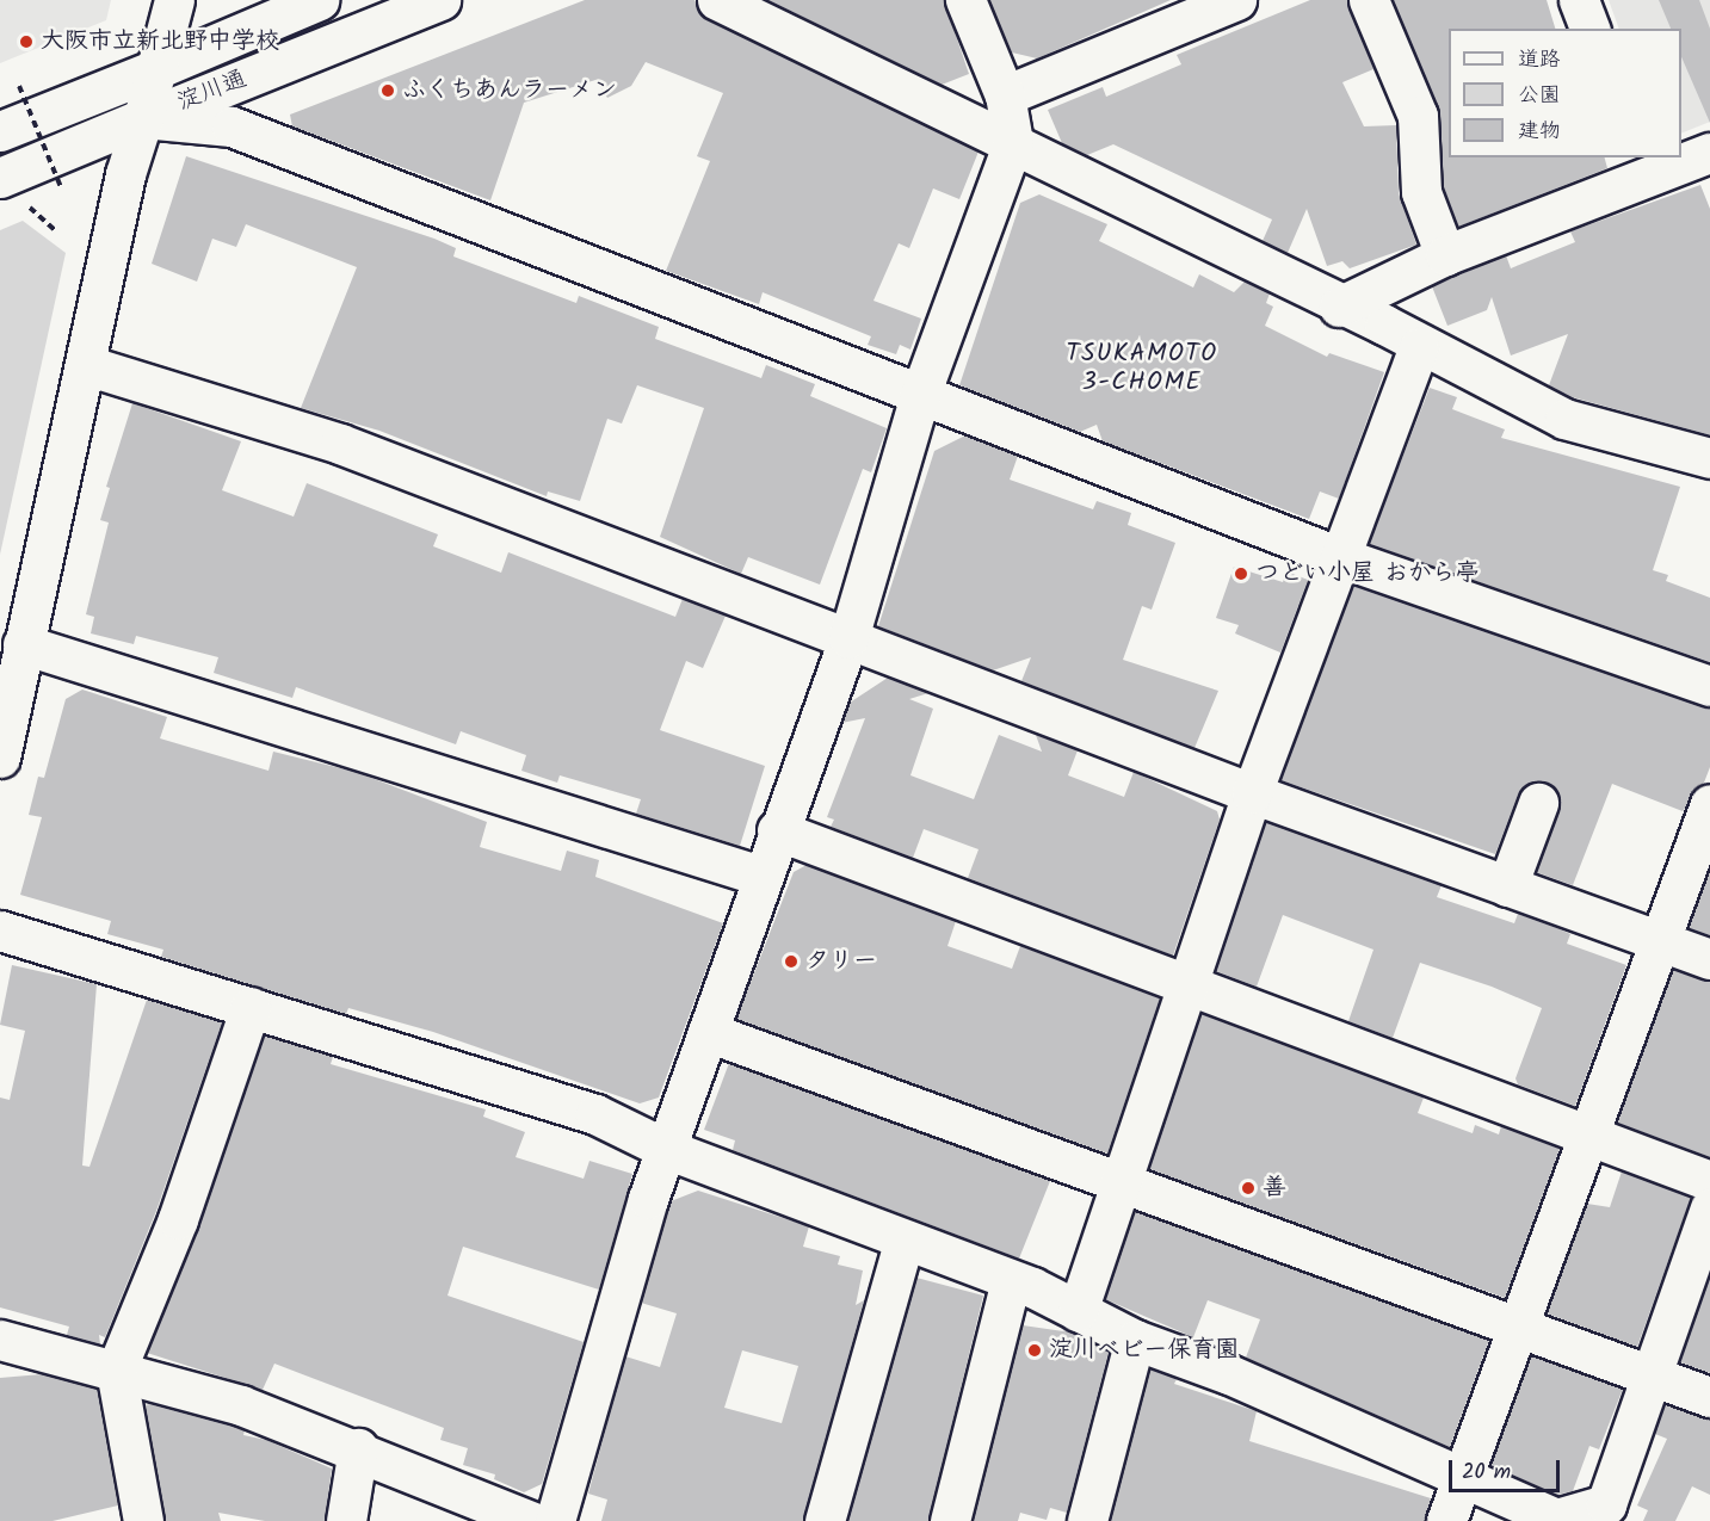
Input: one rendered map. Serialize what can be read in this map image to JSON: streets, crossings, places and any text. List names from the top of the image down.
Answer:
{
  "streets": {
    "street": ["淀川通"]
  },
  "districts": ["TSUKAMOTO 3-CHOME"],
  "places": [
    "大阪市立新北野中学校",
    "ふくちあんラーメン",
    "つどい小屋 おから亭",
    "タリー",
    "善",
    "淀川ベビー保育園"
  ],
  "legend": ["道路", "公園", "建物"],
  "scale_bar": "20 m"
}
